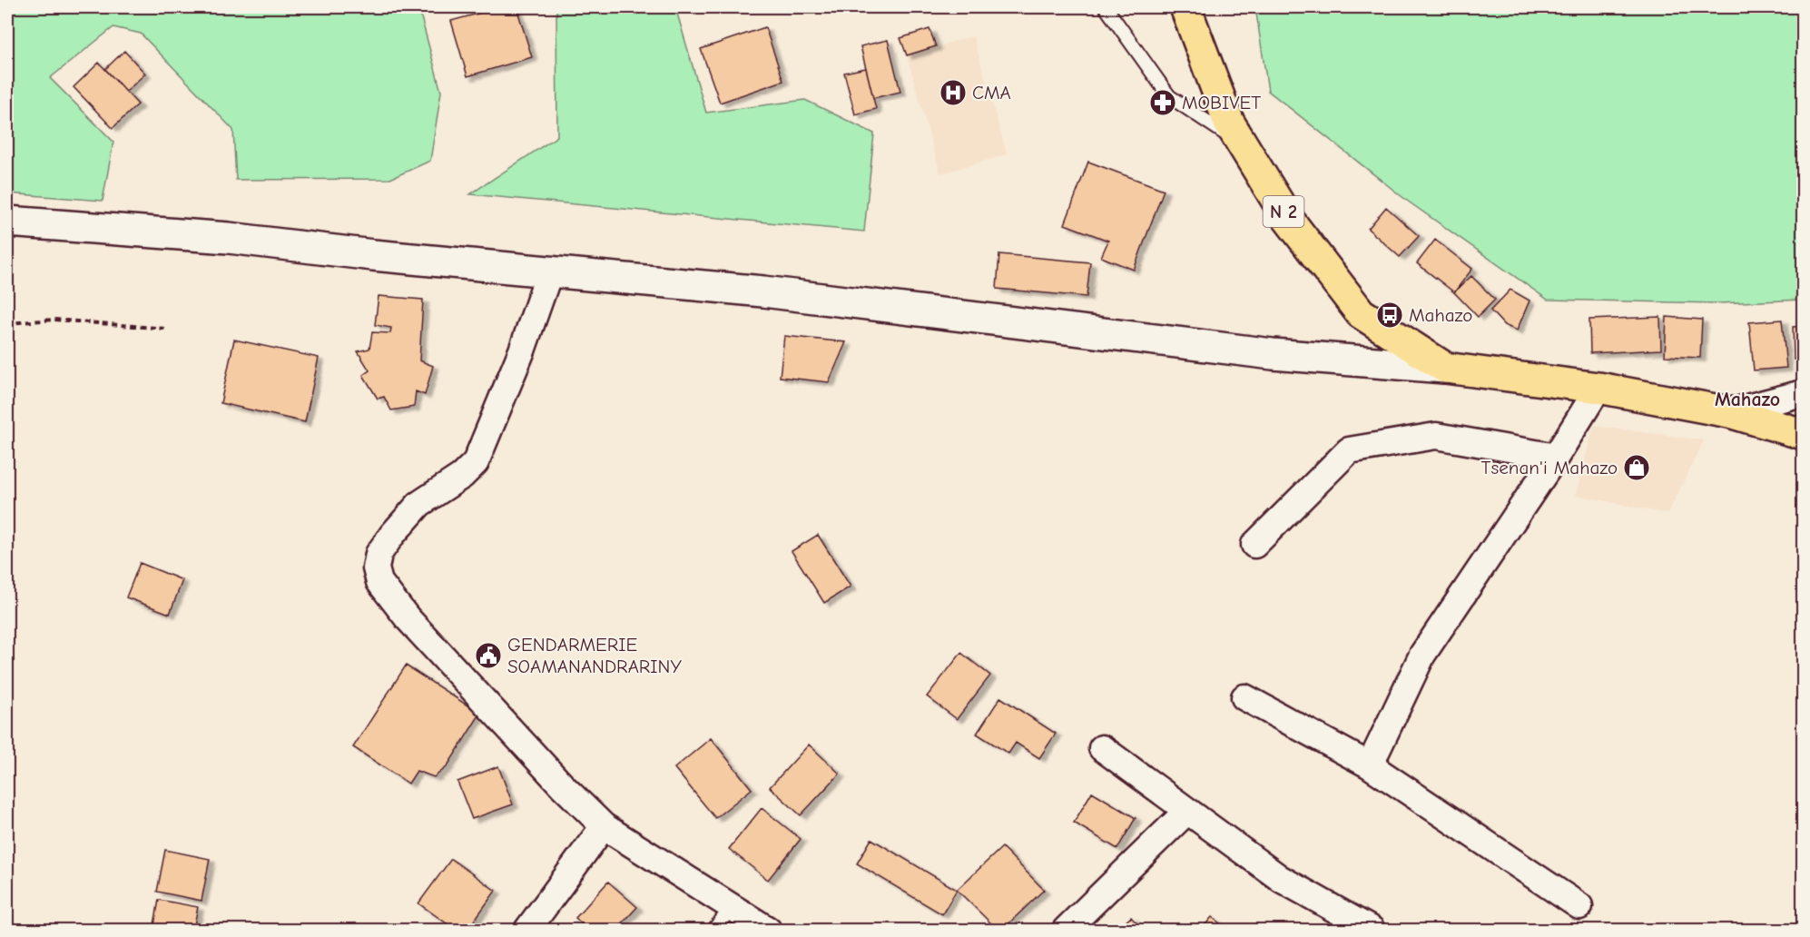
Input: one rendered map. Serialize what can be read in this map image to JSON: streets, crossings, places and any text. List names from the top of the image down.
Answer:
{
  "streets": {
    "main road": ["N 2"]
  },
  "districts": ["Mahazo"],
  "places": {
    "hospital": ["CMA"],
    "pharmacy": ["MOBIVET"],
    "bus stop": ["Mahazo"],
    "shop": ["Tsenan'i Mahazo"],
    "public building": ["GENDARMERIE SOAMANANDRARINY"]
  }
}
